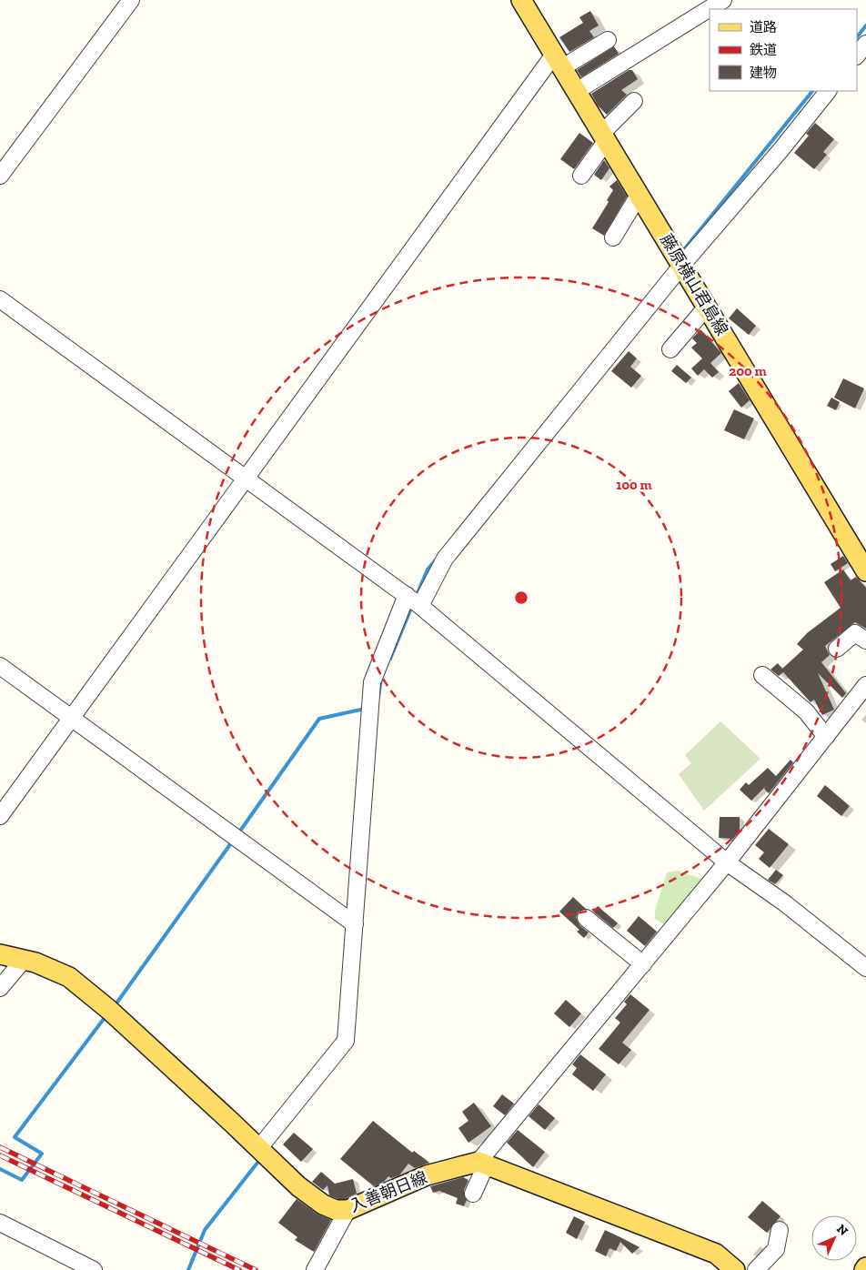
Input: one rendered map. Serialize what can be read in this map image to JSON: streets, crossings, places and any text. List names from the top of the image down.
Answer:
{
  "streets": {
    "main road": ["藤原横山君島線", "入善朝日線"]
  },
  "legend": ["道路", "鉄道", "建物"],
  "north": "top right",
  "rings": ["200 m", "100 m"]
}
